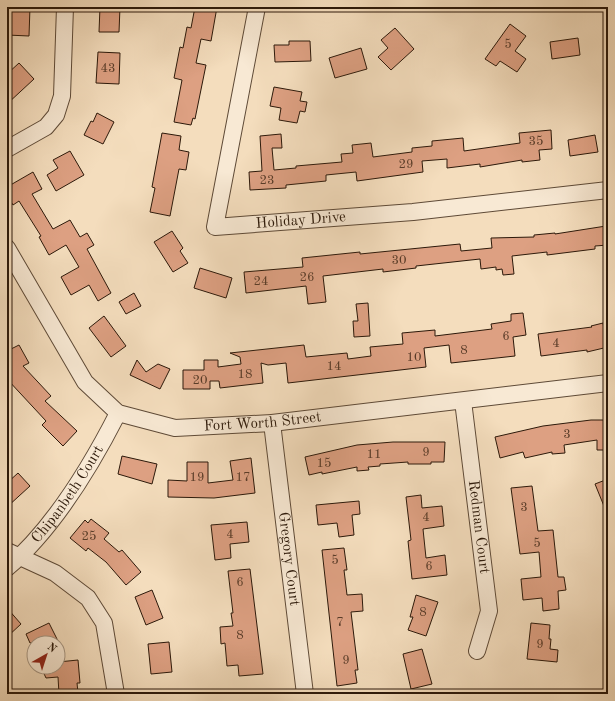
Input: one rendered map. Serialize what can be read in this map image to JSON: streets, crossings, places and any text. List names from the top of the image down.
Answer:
{
  "streets": {
    "street": [
      "Holiday Drive",
      "Fort Worth Street",
      "Chipanbeth Court",
      "Redman Court",
      "Gregory Court"
    ]
  },
  "crossings": [
    ["Fort Worth Street", "Chipanbeth Court"],
    ["Fort Worth Street", "Redman Court"],
    ["Fort Worth Street", "Gregory Court"]
  ],
  "house_numbers": [
    "5",
    "43",
    "35",
    "29",
    "23",
    "30",
    "26",
    "24",
    "6",
    "4",
    "8",
    "10",
    "14",
    "18",
    "20",
    "3",
    "9",
    "11",
    "15",
    "19",
    "17",
    "3",
    "4",
    "4",
    "25",
    "5",
    "5",
    "6",
    "6",
    "8",
    "7",
    "8",
    "9",
    "9"
  ],
  "north": "top right"
}
